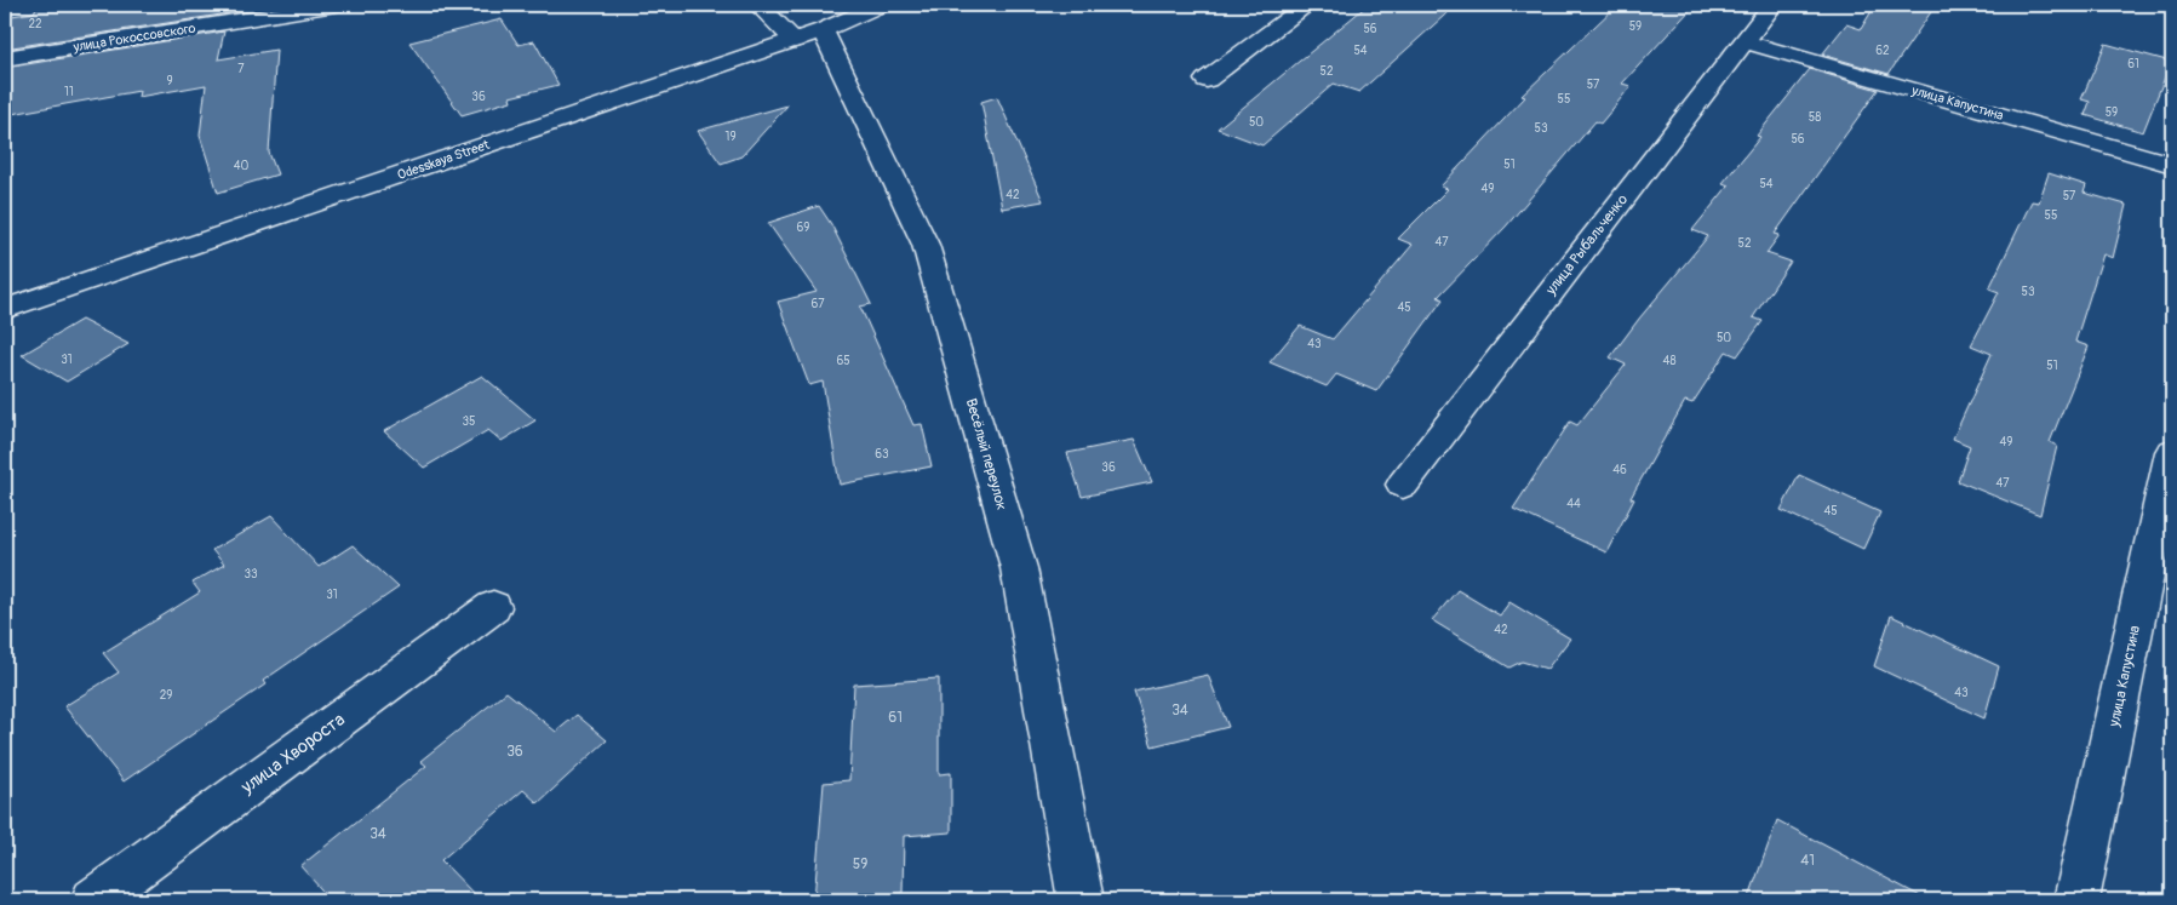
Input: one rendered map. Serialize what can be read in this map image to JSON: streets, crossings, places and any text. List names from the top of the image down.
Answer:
{
  "streets": {
    "street": [
      "улица Рокоссовского",
      "улица Капустина",
      "Odesskaya Street",
      "улица Рыбальченко",
      "Весёлый переулок",
      "улица Хвороста"
    ]
  },
  "crossings": [
    ["улица Капустина", "улица Рыбальченко"],
    ["Odesskaya Street", "Весёлый переулок"]
  ],
  "house_numbers": [
    "22",
    "59",
    "56",
    "54",
    "62",
    "61",
    "7",
    "52",
    "9",
    "57",
    "11",
    "36",
    "55",
    "59",
    "58",
    "50",
    "53",
    "19",
    "56",
    "51",
    "40",
    "54",
    "49",
    "42",
    "57",
    "55",
    "69",
    "47",
    "52",
    "53",
    "67",
    "45",
    "50",
    "43",
    "31",
    "65",
    "48",
    "51",
    "35",
    "49",
    "63",
    "36",
    "46",
    "47",
    "44",
    "45",
    "33",
    "31",
    "42",
    "43",
    "29",
    "34",
    "61",
    "36",
    "34",
    "41",
    "59"
  ]
}
